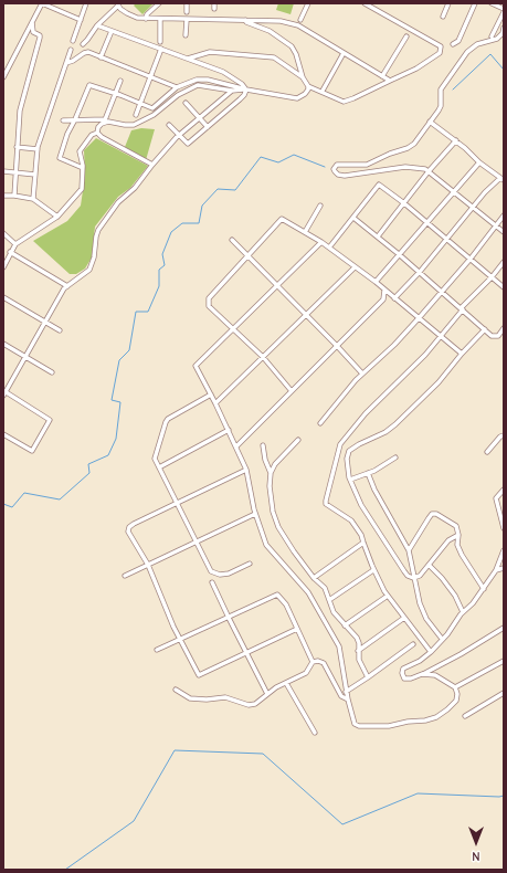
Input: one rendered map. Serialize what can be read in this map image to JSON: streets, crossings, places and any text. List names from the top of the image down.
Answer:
{
  "north": "bottom"
}
